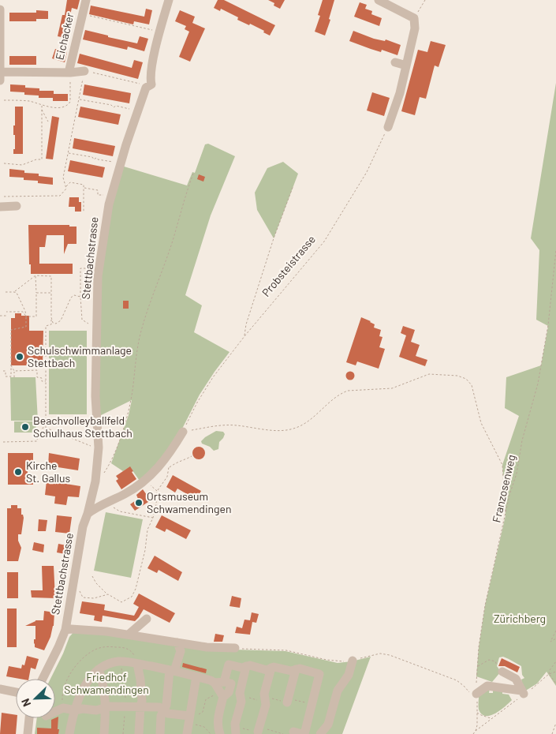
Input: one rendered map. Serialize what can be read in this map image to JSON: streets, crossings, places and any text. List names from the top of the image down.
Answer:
{
  "streets": {
    "street": ["Eichacker", "Stettbachstrasse"],
    "path": ["Probsteistrasse", "Franzosenweg"]
  },
  "parks": ["Zürichberg", "Friedhof Schwamendingen"],
  "places": [
    "Schulschwimmanlage Stettbach",
    "Beachvolleyballfeld Schulhaus Stettbach",
    "Kirche St. Gallus",
    "Ortsmuseum Schwamendingen"
  ],
  "north": "bottom left"
}
